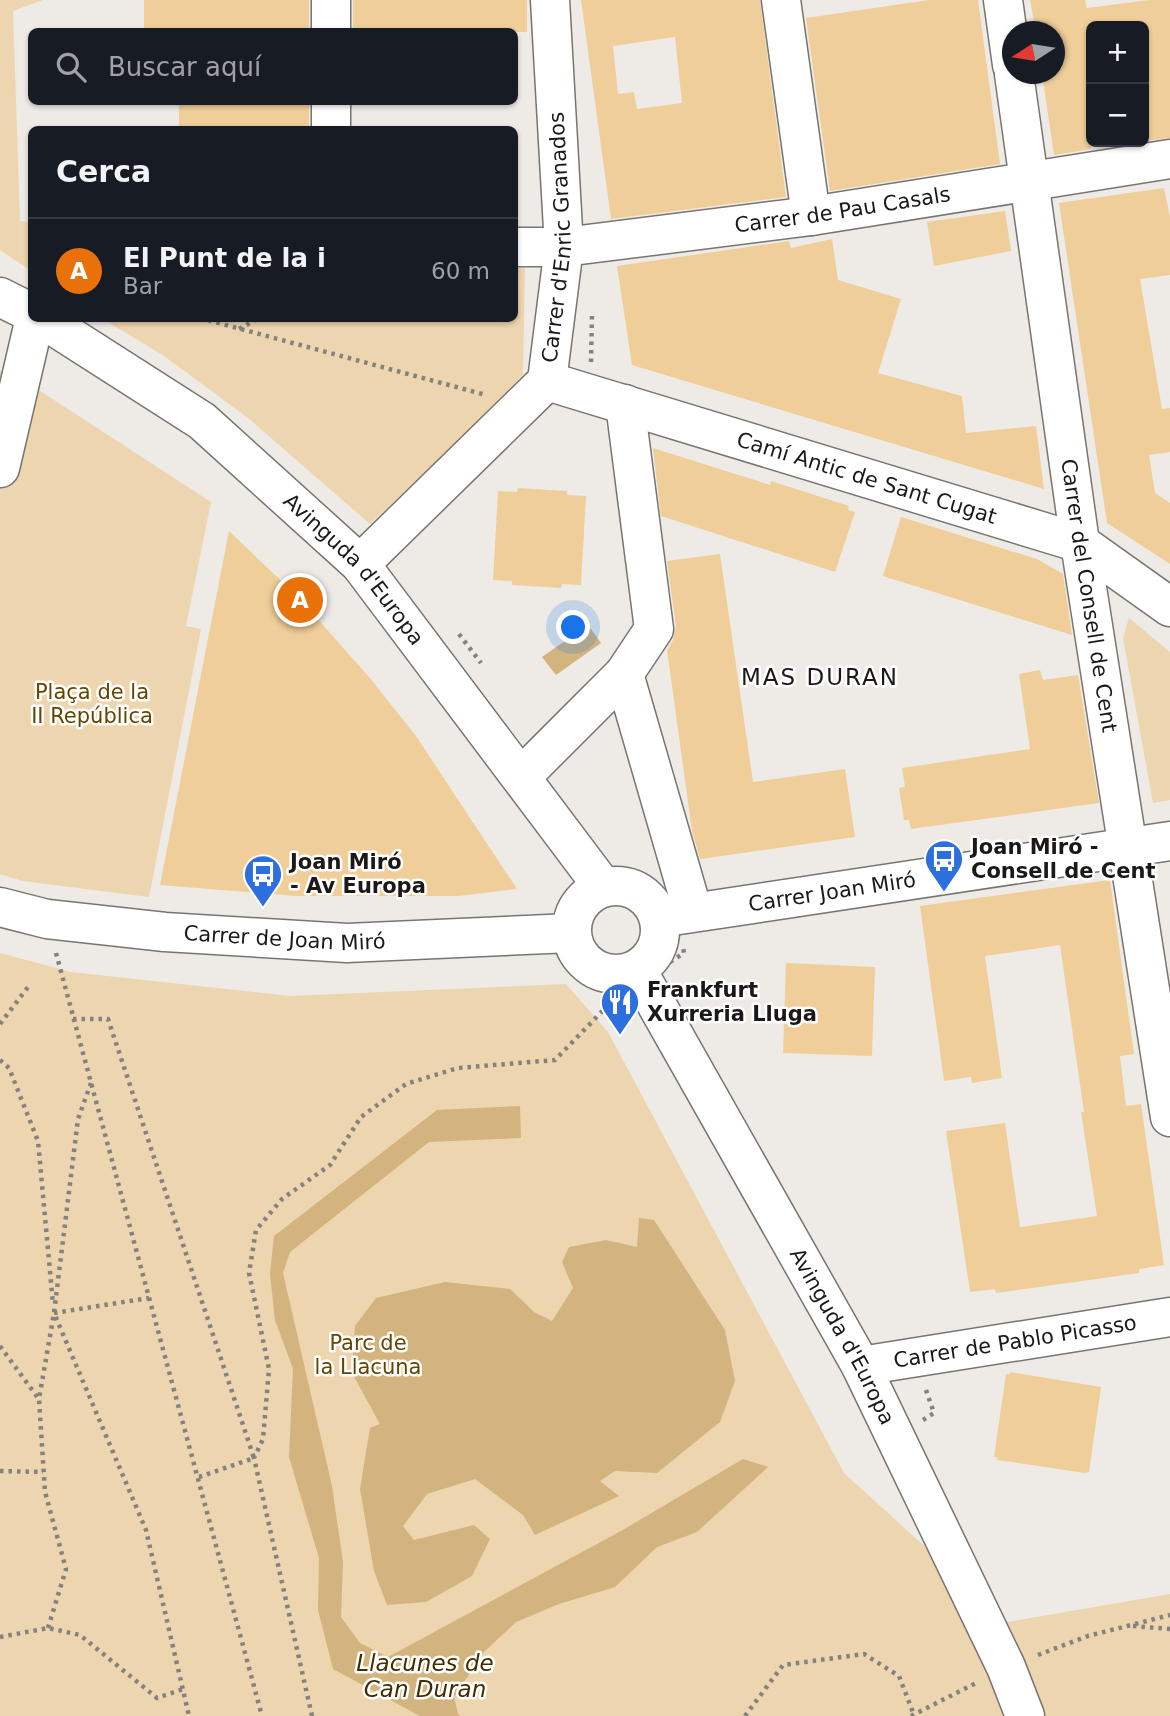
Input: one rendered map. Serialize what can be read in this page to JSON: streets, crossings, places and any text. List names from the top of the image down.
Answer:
{
  "streets": {
    "street": [
      "Carrer de Pau Casals",
      "Carrer d'Enric Granados",
      "Camí Antic de Sant Cugat",
      "Avinguda d'Europa",
      "Carrer del Consell de Cent",
      "Carrer Joan Miró",
      "Carrer de Joan Miró",
      "Carrer de Pablo Picasso"
    ]
  },
  "crossings": [
    ["Carrer de Pau Casals", "Carrer d'Enric Granados"],
    ["Carrer de Pau Casals", "Carrer del Consell de Cent"],
    ["Carrer d'Enric Granados", "Camí Antic de Sant Cugat"],
    ["Camí Antic de Sant Cugat", "Carrer del Consell de Cent"],
    ["Avinguda d'Europa", "Carrer de Pablo Picasso"],
    ["Carrer del Consell de Cent", "Carrer Joan Miró"]
  ],
  "districts": ["MAS DURAN"],
  "water": ["Llacunes de Can Duran"],
  "parks": ["Plaça de la II República", "Parc de la Llacuna"],
  "places": {
    "bus stop": ["Joan Miró - Consell de Cent", "Joan Miró - Av Europa"],
    "restaurant": ["Frankfurt Xurreria Lluga"]
  },
  "north": "left",
  "page": {
    "map_buttons": ["+", "−"],
    "search": "Buscar aquí",
    "heading": "Cerca",
    "list": [
      {
        "mark": "A",
        "name": "El Punt de la i",
        "note": "Bar",
        "value": "60 m"
      }
    ],
    "pins": "A"
  }
}
